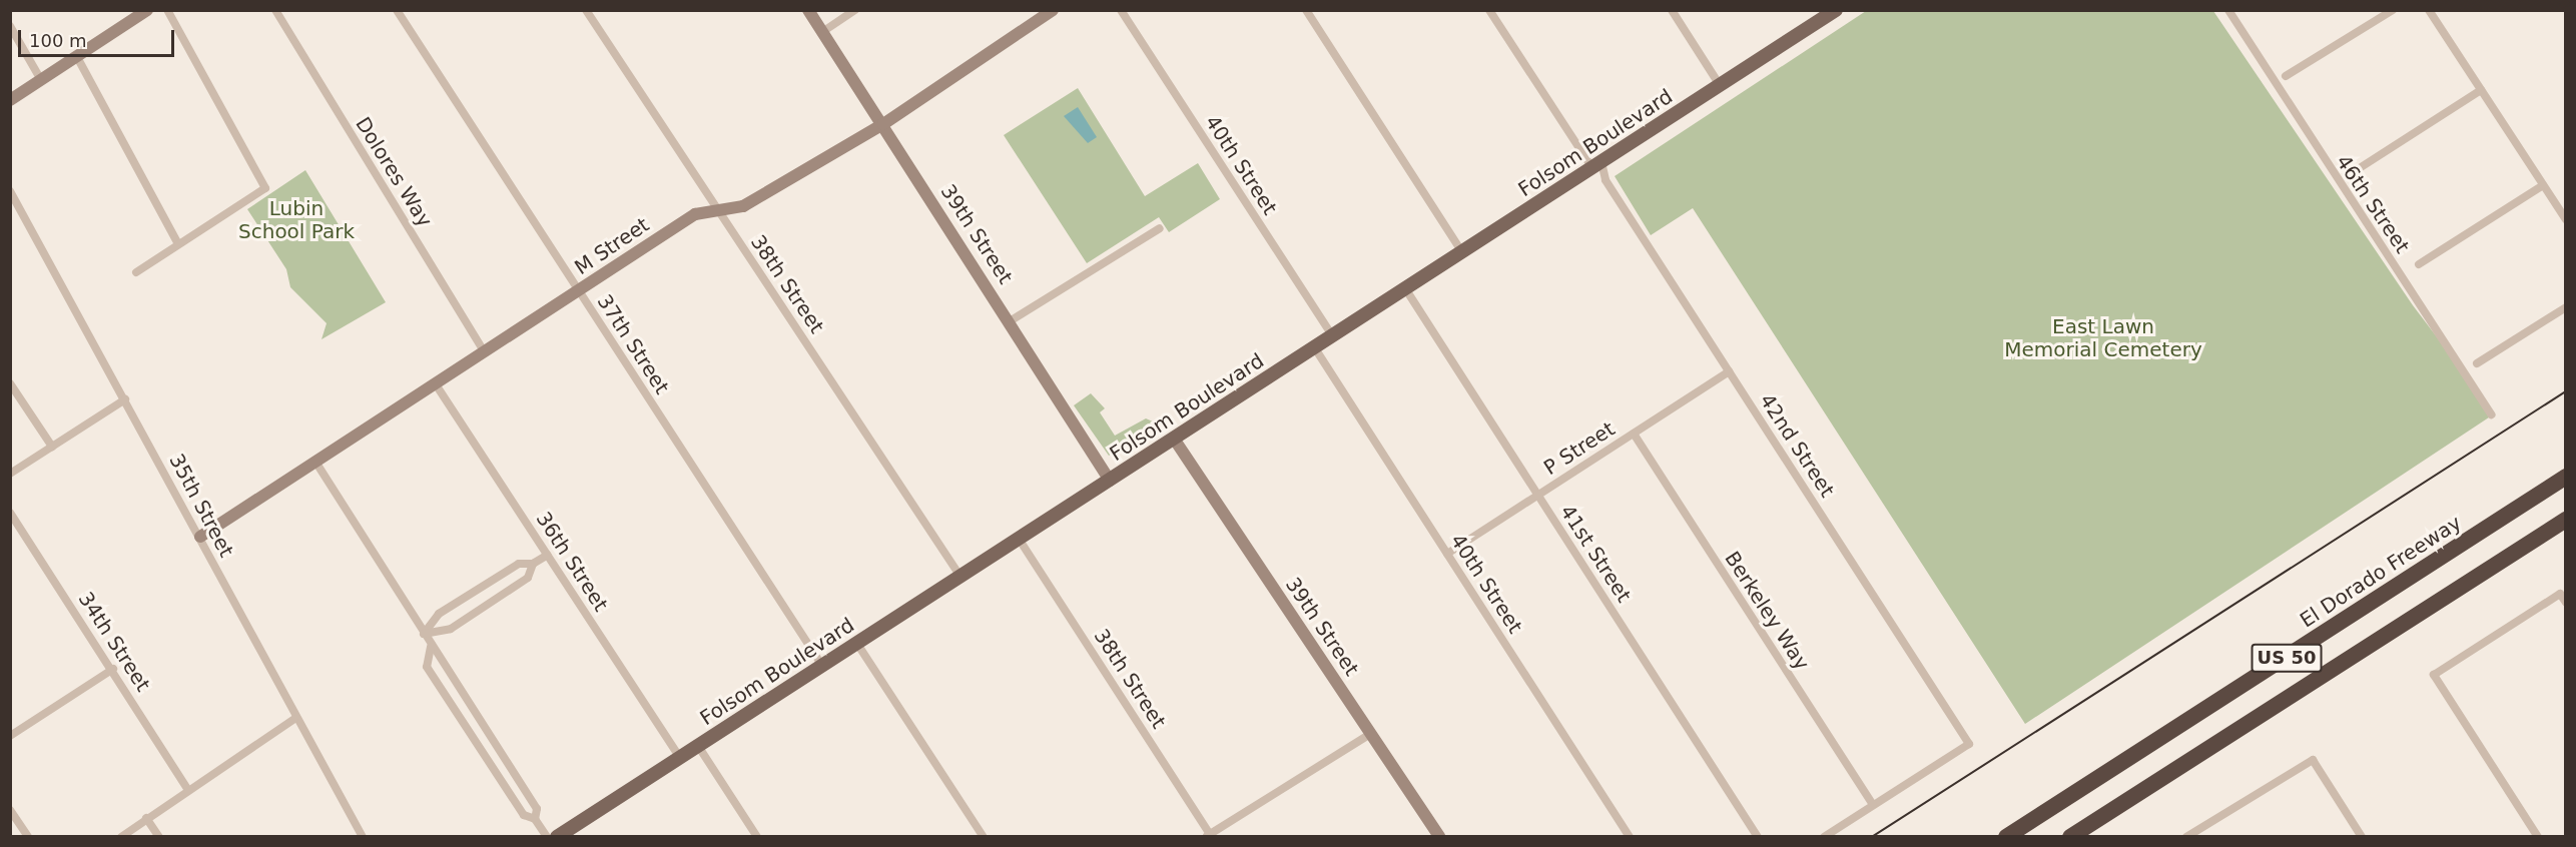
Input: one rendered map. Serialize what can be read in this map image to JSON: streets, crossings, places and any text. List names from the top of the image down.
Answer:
{
  "streets": {
    "highway": ["El Dorado Freeway", "US 50"],
    "main road": ["Folsom Boulevard"],
    "street": [
      "40th Street",
      "Dolores Way",
      "46th Street",
      "39th Street",
      "M Street",
      "38th Street",
      "37th Street",
      "42nd Street",
      "P Street",
      "35th Street",
      "41st Street",
      "36th Street",
      "Berkeley Way",
      "34th Street"
    ]
  },
  "crossings": [
    ["Folsom Boulevard", "40th Street"],
    ["Folsom Boulevard", "39th Street"],
    ["Folsom Boulevard", "38th Street"],
    ["Folsom Boulevard", "37th Street"],
    ["Folsom Boulevard", "42nd Street"],
    ["Folsom Boulevard", "41st Street"],
    ["Folsom Boulevard", "36th Street"],
    ["40th Street", "P Street"],
    ["Dolores Way", "M Street"],
    ["39th Street", "M Street"],
    ["M Street", "38th Street"],
    ["M Street", "37th Street"],
    ["M Street", "35th Street"],
    ["M Street", "36th Street"],
    ["42nd Street", "P Street"],
    ["42nd Street", "Berkeley Way"],
    ["P Street", "41st Street"],
    ["P Street", "Berkeley Way"]
  ],
  "parks": ["Lubin School Park", "East Lawn Memorial Cemetery"],
  "scale_bar": "100 m"
}
